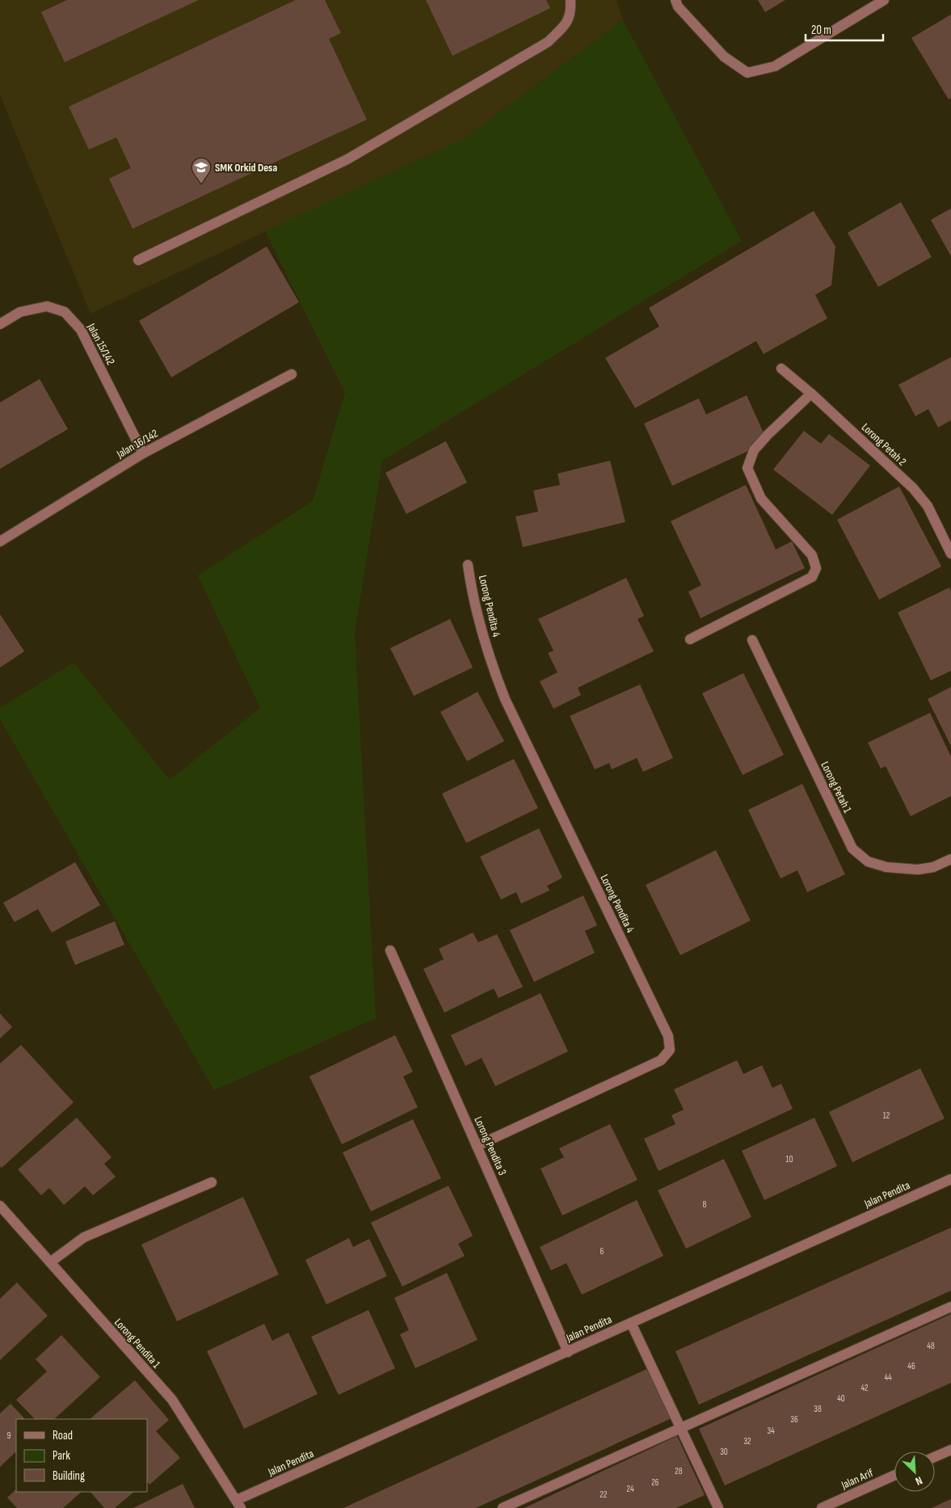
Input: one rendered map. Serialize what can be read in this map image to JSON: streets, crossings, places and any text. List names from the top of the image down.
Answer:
{
  "streets": {
    "street": [
      "Jalan 15/142",
      "Jalan 16/142",
      "Lorong Petah 2",
      "Lorong Pendita 4",
      "Lorong Petah 1",
      "Lorong Pendita 3",
      "Jalan Pendita",
      "Lorong Pendita 1",
      "Jalan Arif"
    ]
  },
  "crossings": [
    ["Jalan 15/142", "Jalan 16/142"],
    ["Lorong Pendita 4", "Lorong Pendita 3"],
    ["Lorong Pendita 3", "Jalan Pendita"],
    ["Jalan Pendita", "Lorong Pendita 1"]
  ],
  "places": {
    "school or university": ["SMK Orkid Desa"]
  },
  "house_numbers": [
    "12",
    "10",
    "8",
    "6",
    "48",
    "46",
    "44",
    "42",
    "40",
    "38",
    "36",
    "34",
    "9",
    "32",
    "30",
    "28",
    "26",
    "24",
    "22"
  ],
  "legend": ["Road", "Park", "Building"],
  "scale_bar": "20 m",
  "north": "bottom right"
}
